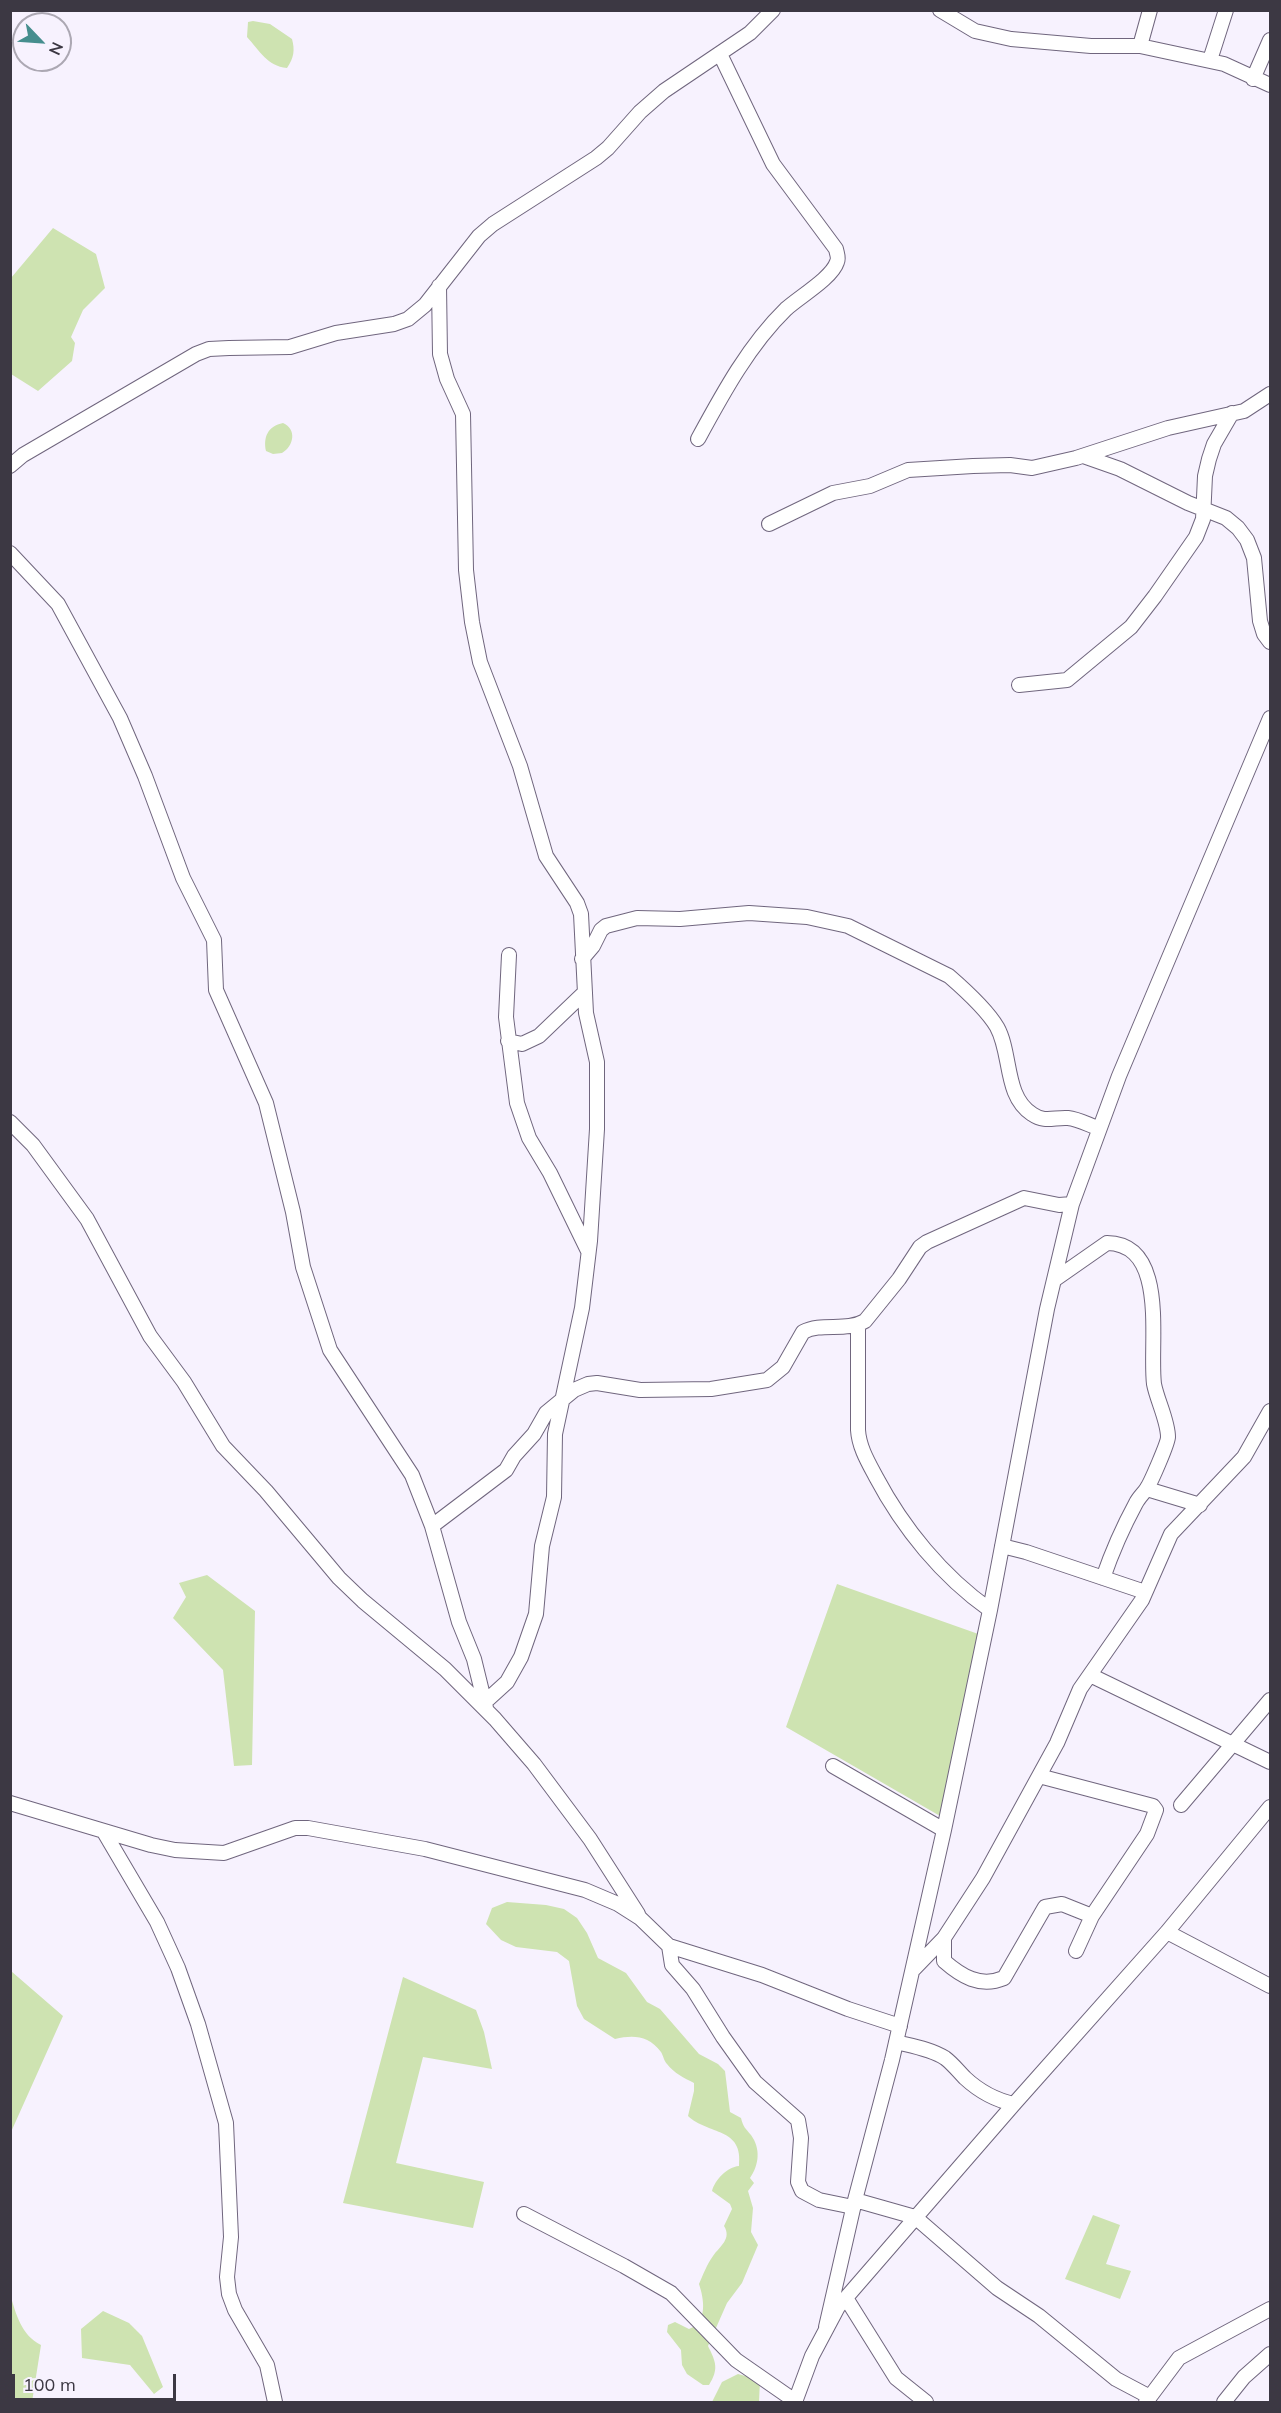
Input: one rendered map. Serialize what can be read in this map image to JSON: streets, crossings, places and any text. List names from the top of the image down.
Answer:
{
  "scale_bar": "100 m",
  "north": "bottom right"
}
